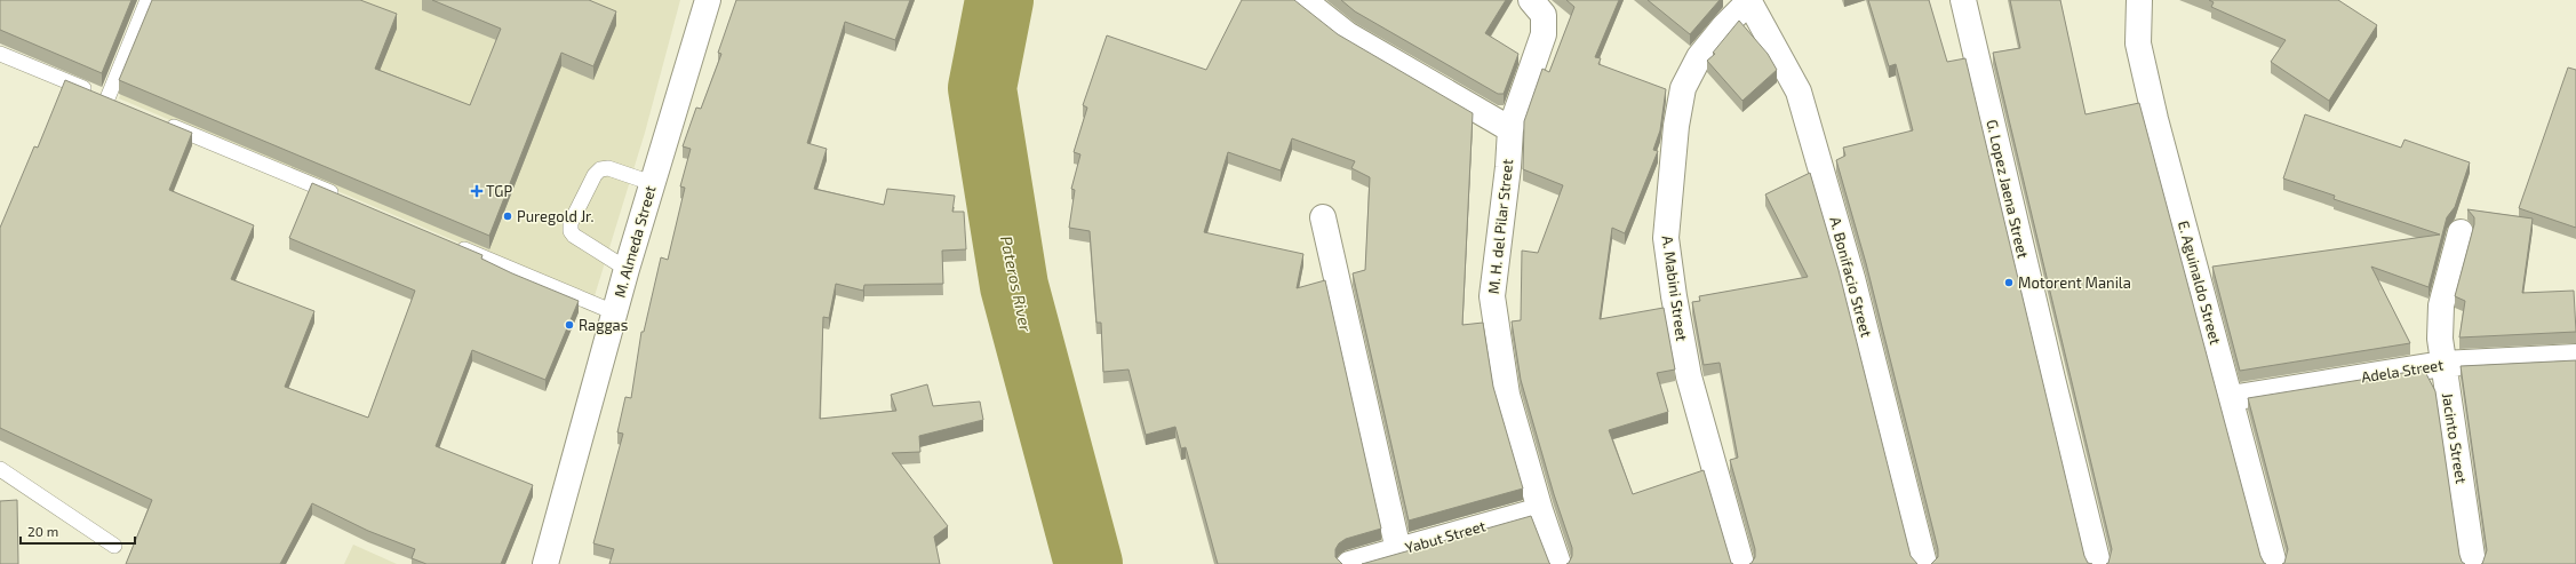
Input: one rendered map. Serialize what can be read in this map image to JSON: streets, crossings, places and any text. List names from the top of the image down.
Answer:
{
  "streets": {
    "street": [
      "G. Lopez Jaena Street",
      "M. H. del Pilar Street",
      "M. Almeda Street",
      "A. Bonifacio Street",
      "E. Aguinaldo Street",
      "A. Mabini Street",
      "Adela Street",
      "Jacinto Street",
      "Yabut Street"
    ]
  },
  "crossings": [
    ["M. H. del Pilar Street", "Yabut Street"],
    ["A. Bonifacio Street", "A. Mabini Street"],
    ["E. Aguinaldo Street", "Adela Street"],
    ["Adela Street", "Jacinto Street"]
  ],
  "water": ["Pateros River"],
  "places": {
    "health": ["TGP"],
    "other": ["Puregold Jr.", "Motorent Manila", "Raggas"]
  },
  "scale_bar": "20 m"
}
